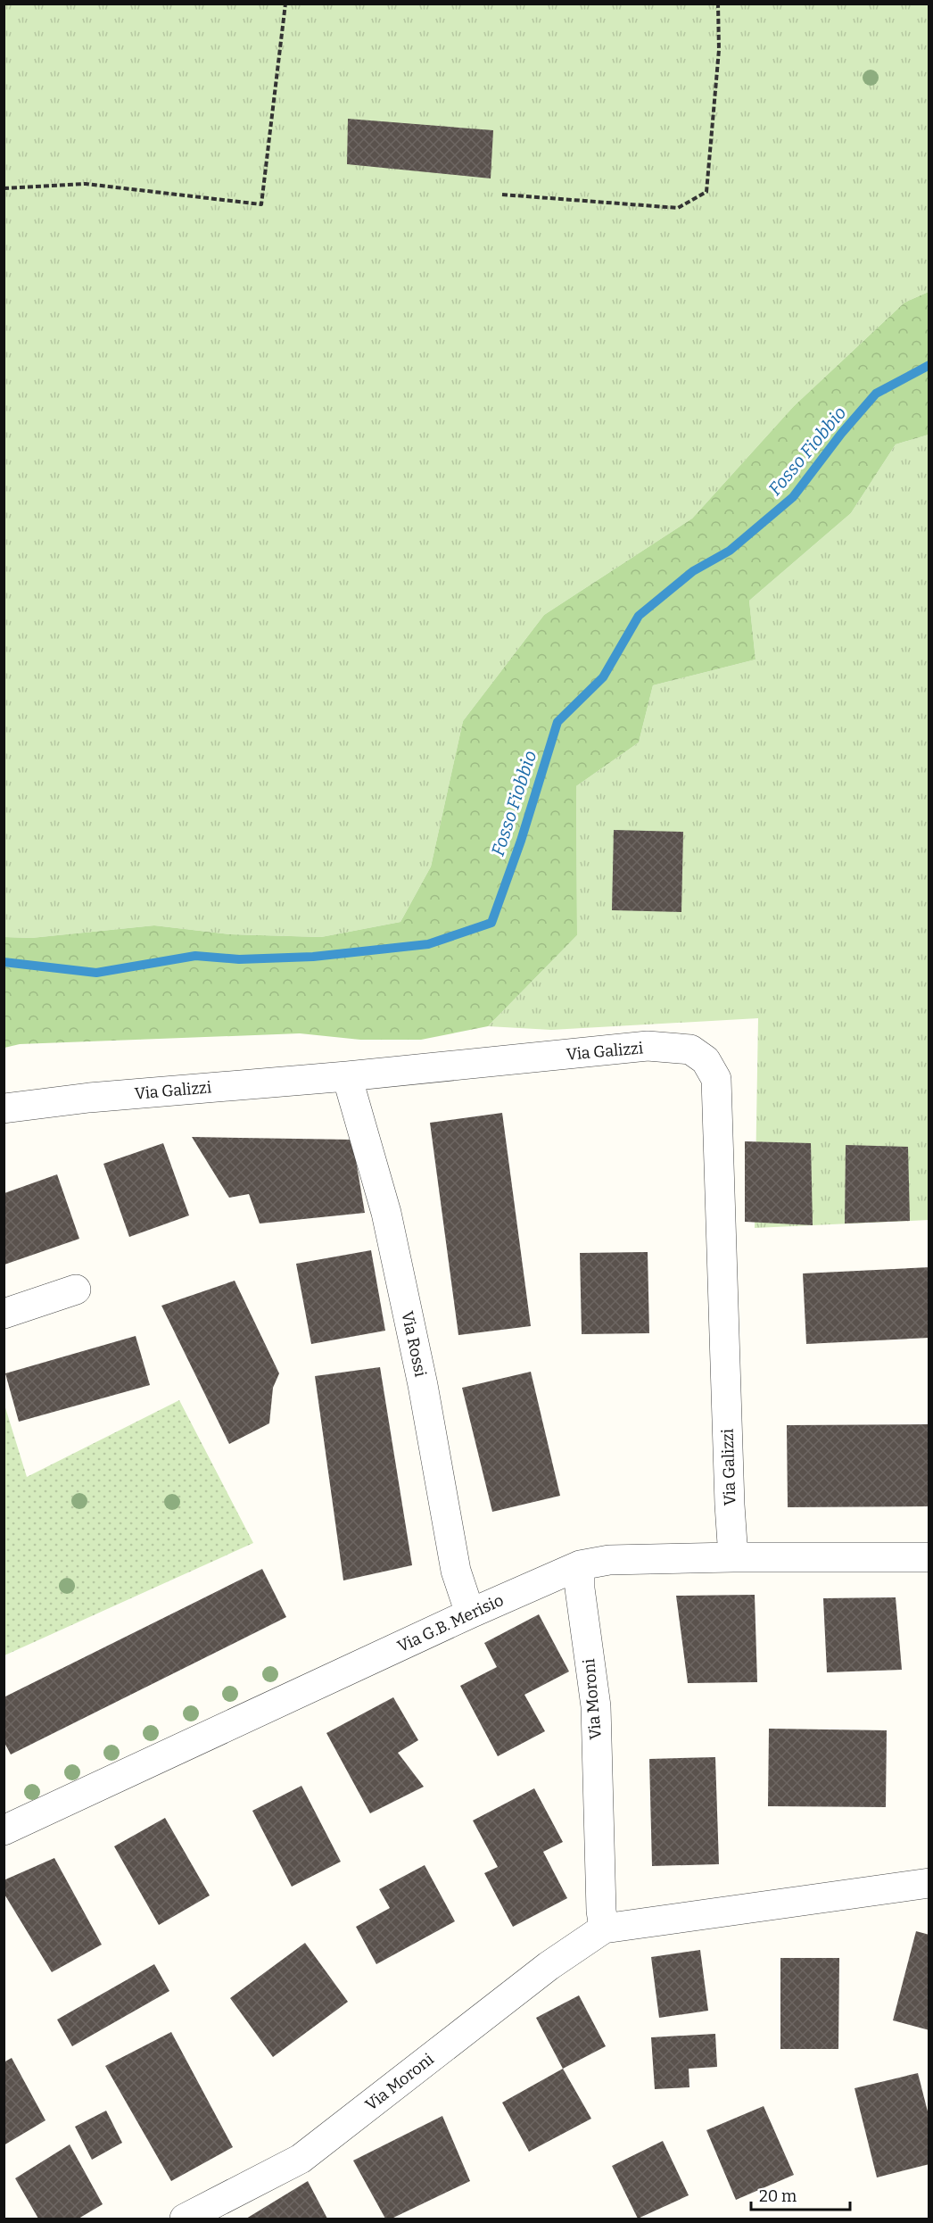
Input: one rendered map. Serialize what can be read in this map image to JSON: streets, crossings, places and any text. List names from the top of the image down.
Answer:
{
  "streets": {
    "street": [
      "Via Galizzi",
      "Via Rossi",
      "Via G.B. Merisio",
      "Via Moroni"
    ]
  },
  "crossings": [
    ["Via Galizzi", "Via Rossi"],
    ["Via Galizzi", "Via G.B. Merisio"],
    ["Via Rossi", "Via G.B. Merisio"],
    ["Via G.B. Merisio", "Via Moroni"]
  ],
  "water": ["Fosso Fiobbio"],
  "scale_bar": "20 m"
}
